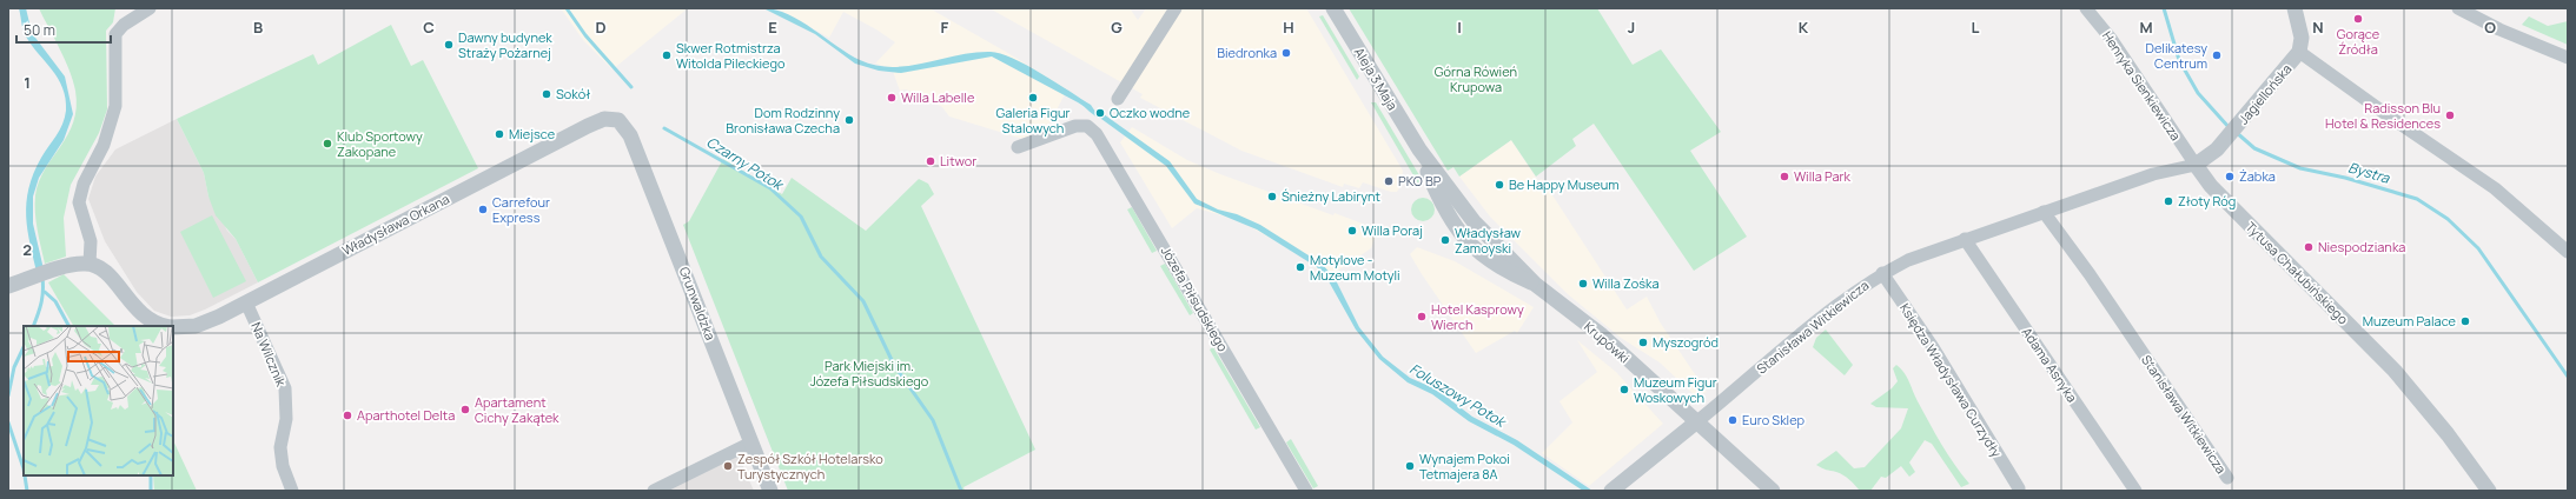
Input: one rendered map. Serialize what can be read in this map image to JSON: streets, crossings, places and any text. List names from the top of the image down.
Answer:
{
  "streets": {
    "street": [
      "Aleja 3 Maja",
      "Henryka Sienkiewicza",
      "Jagiellońska",
      "Władysława Orkana",
      "Tytusa Chałubińskiego",
      "Józefa Piłsudskiego",
      "Grunwaldzka",
      "Stanisława Witkiewicza",
      "Krupówki",
      "Na Wilcznik",
      "Adama Asnyka",
      "Księdza Władysława Curzydły"
    ]
  },
  "crossings": [
    ["Aleja 3 Maja", "Krupówki"],
    ["Henryka Sienkiewicza", "Jagiellońska"],
    ["Henryka Sienkiewicza", "Tytusa Chałubińskiego"],
    ["Henryka Sienkiewicza", "Stanisława Witkiewicza"],
    ["Jagiellońska", "Tytusa Chałubińskiego"],
    ["Jagiellońska", "Stanisława Witkiewicza"],
    ["Władysława Orkana", "Grunwaldzka"],
    ["Władysława Orkana", "Na Wilcznik"],
    ["Tytusa Chałubińskiego", "Stanisława Witkiewicza"],
    ["Stanisława Witkiewicza", "Krupówki"],
    ["Stanisława Witkiewicza", "Adama Asnyka"],
    ["Stanisława Witkiewicza", "Księdza Władysława Curzydły"]
  ],
  "water": ["Czarny Potok", "Bystra", "Foluszowy Potok"],
  "parks": ["Górna Rówień Krupowa", "Park Miejski im. Józefa Piłsudskiego"],
  "places": [
    "Gorące Źródła",
    "Dawny budynek Straży Pożarnej",
    "Biedronka",
    "Skwer Rotmistrza Witolda Pileckiego",
    "Delikatesy Centrum",
    "Sokół",
    "Willa Labelle",
    "Galeria Figur Stalowych",
    "Oczko wodne",
    "Radisson Blu Hotel & Residences",
    "Dom Rodzinny Bronisława Czecha",
    "Miejsce",
    "Klub Sportowy Zakopane",
    "Litwor",
    "Willa Park",
    "Żabka",
    "PKO BP",
    "Be Happy Museum",
    "Śnieżny Labirynt",
    "Złoty Róg",
    "Carrefour Express",
    "Willa Poraj",
    "Władysław Zamoyski",
    "Niespodzianka",
    "Motylove - Muzeum Motyli",
    "Willa Zośka",
    "Hotel Kasprowy Wierch",
    "Muzeum Palace",
    "Myszogród",
    "Muzeum Figur Woskowych",
    "Apartament Cichy Zakątek",
    "Aparthotel Delta",
    "Euro Sklep",
    "Zespół Szkół Hotelarsko Turystycznych",
    "Wynajem Pokoi Tetmajera 8A"
  ],
  "scale_bar": "50 m",
  "grid": {
    "columns": [
      "B",
      "C",
      "D",
      "E",
      "F",
      "G",
      "H",
      "I",
      "J",
      "K",
      "L",
      "M",
      "N",
      "O"
    ],
    "rows": ["1", "2"]
  }
}
